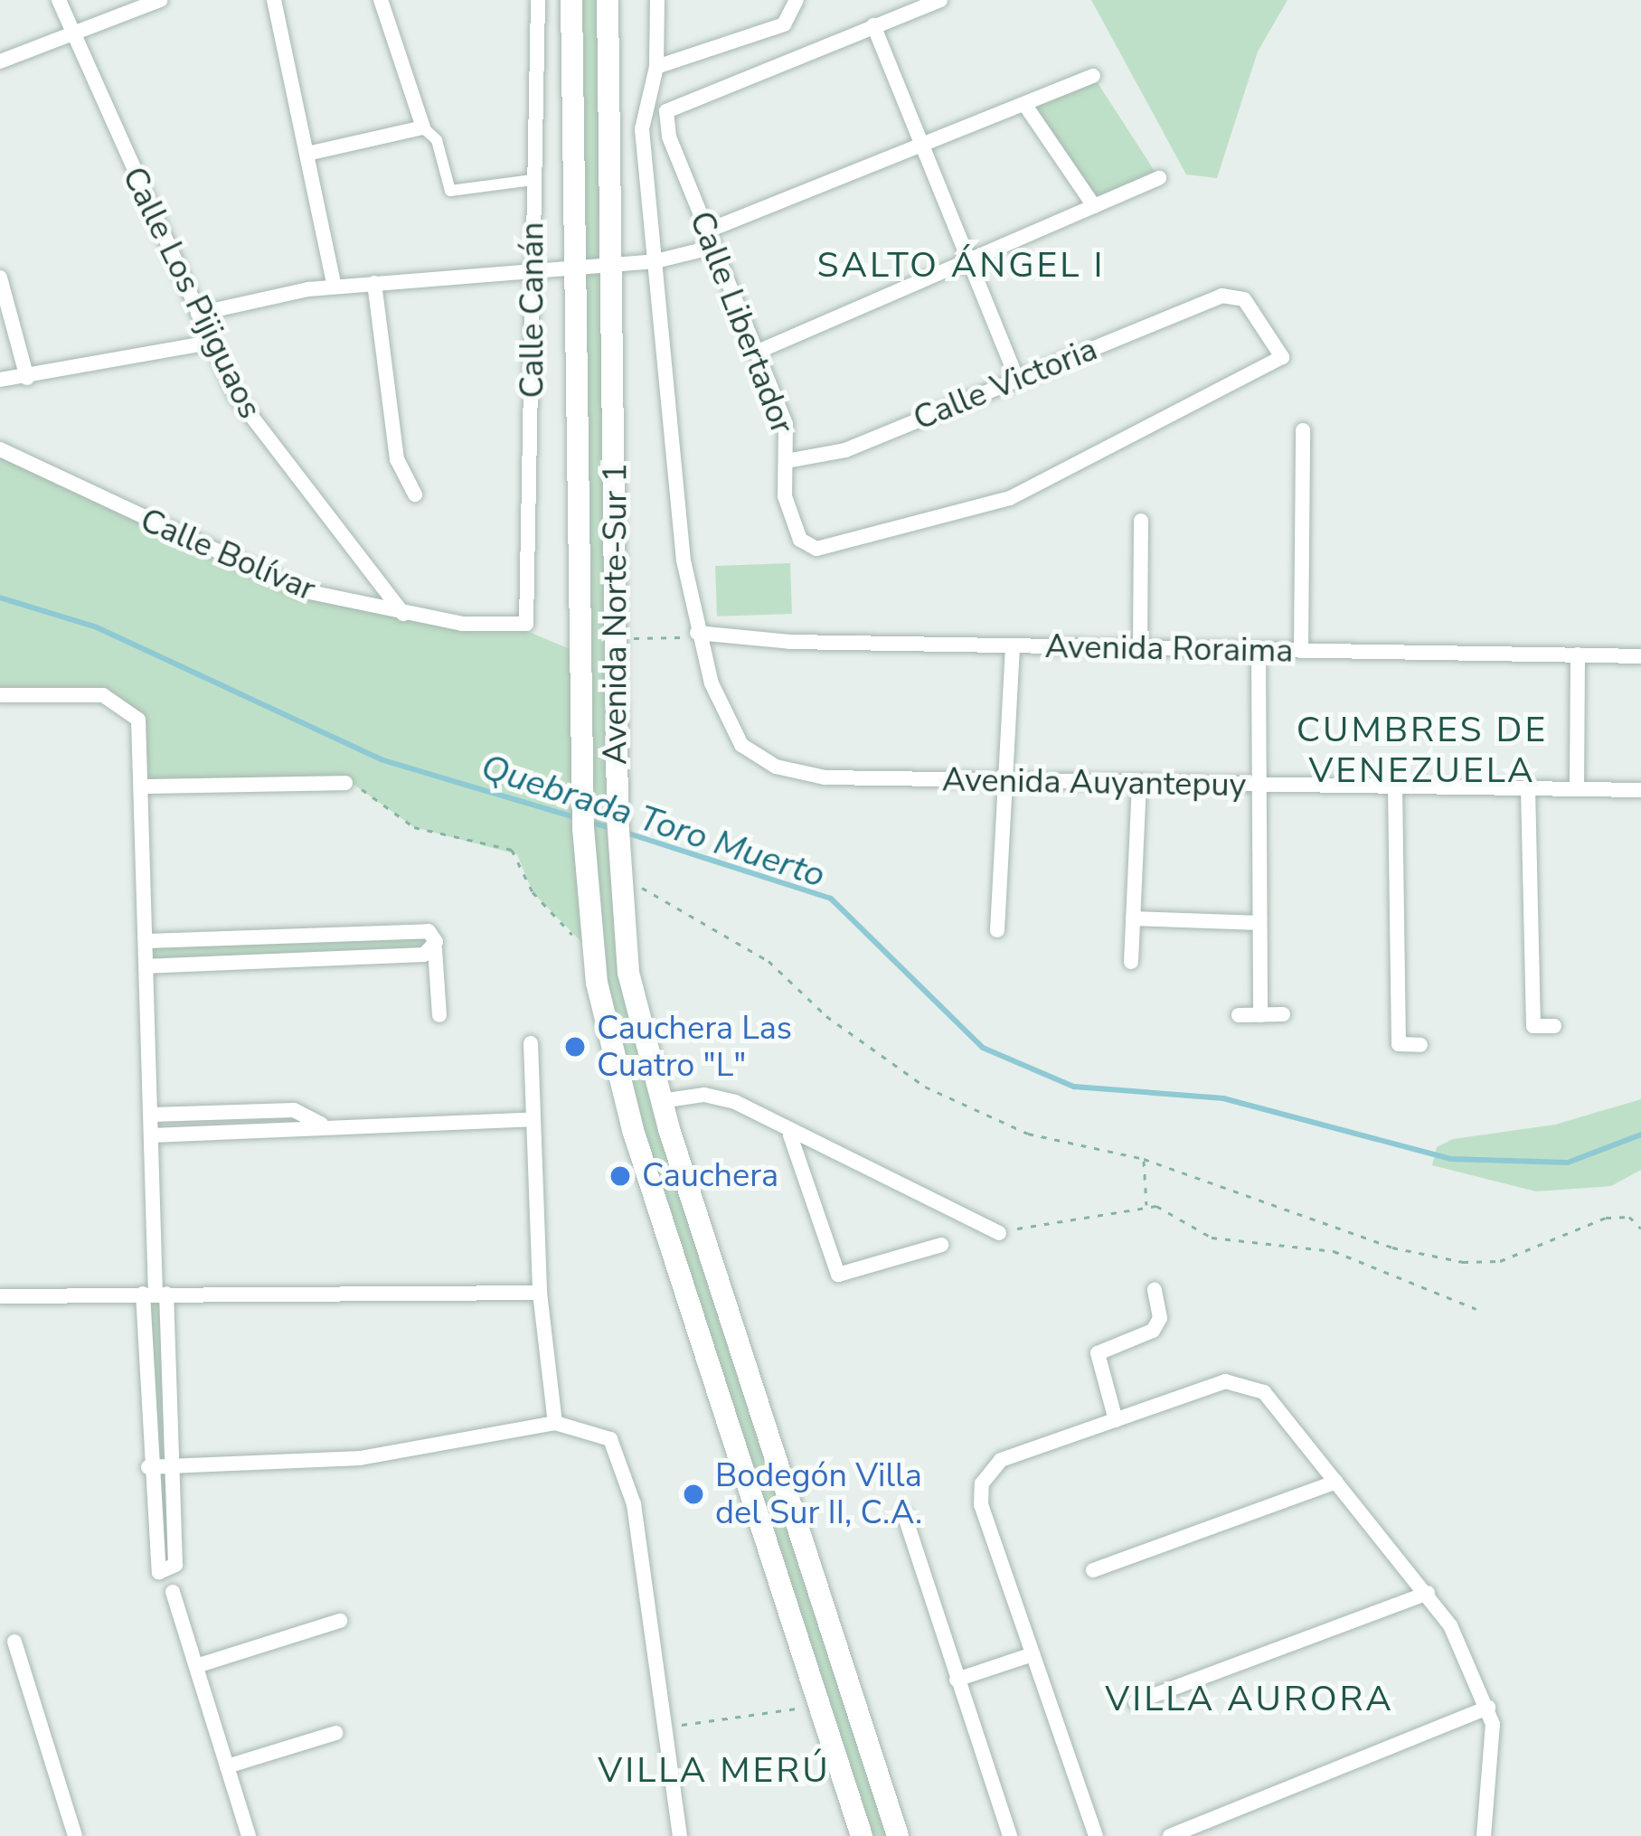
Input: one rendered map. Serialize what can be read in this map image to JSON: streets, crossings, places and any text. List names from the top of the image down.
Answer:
{
  "streets": {
    "main road": ["Avenida Norte-Sur 1"],
    "street": [
      "Calle Los Pijiguaos",
      "Calle Canán",
      "Calle Libertador",
      "Calle Victoria",
      "Calle Bolívar",
      "Avenida Roraima",
      "Avenida Auyantepuy"
    ]
  },
  "crossings": [
    ["Calle Los Pijiguaos", "Calle Bolívar"],
    ["Calle Canán", "Calle Bolívar"],
    ["Calle Libertador", "Calle Victoria"],
    ["Avenida Roraima", "Avenida Auyantepuy"]
  ],
  "districts": [
    "SALTO ÁNGEL I",
    "CUMBRES DE VENEZUELA",
    "VILLA AURORA",
    "VILLA MERÚ"
  ],
  "water": ["Quebrada Toro Muerto"],
  "places": ["Cauchera Las Cuatro \"L\"", "Cauchera", "Bodegón Villa del Sur II, C.A."]
}
